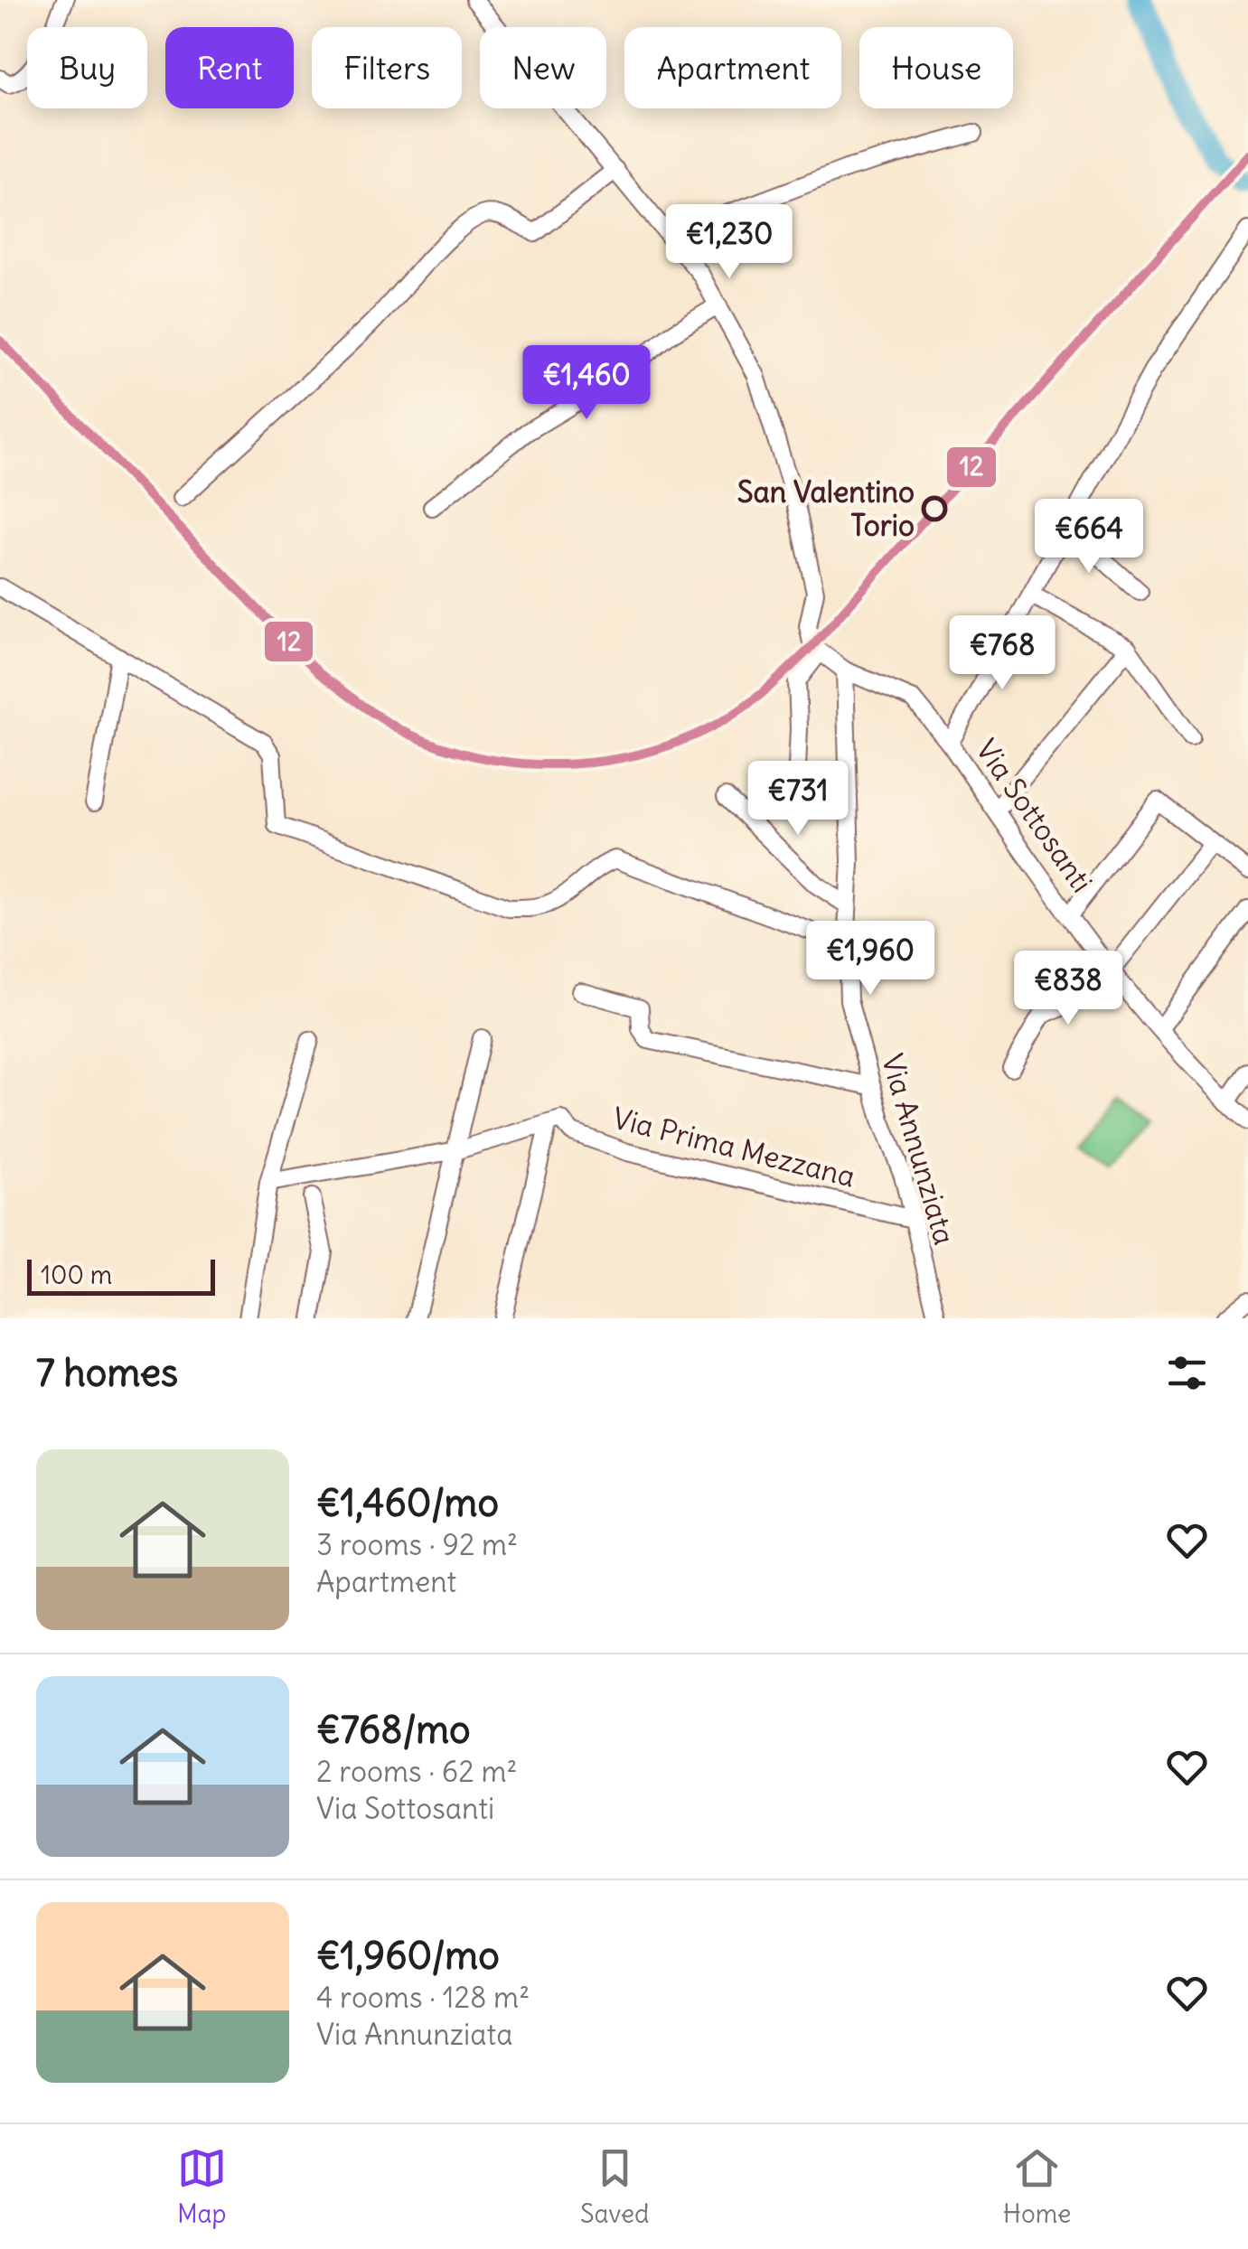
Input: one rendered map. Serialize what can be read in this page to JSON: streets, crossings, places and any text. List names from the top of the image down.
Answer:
{
  "streets": {
    "street": ["Via Sottosanti", "Via Prima Mezzana", "Via Annunziata"]
  },
  "crossings": [
    ["Via Prima Mezzana", "Via Annunziata"]
  ],
  "places": ["San Valentino Torio"],
  "lines": ["transit line 12"],
  "scale_bar": "100 m",
  "page": {
    "chip": [
      "Buy",
      "Rent",
      "Filters",
      "New",
      "Apartment",
      "House"
    ],
    "price": [
      "€1,230",
      "€1,460",
      "€664",
      "€768",
      "€731",
      "€1,960",
      "€838"
    ],
    "scale": "100 m",
    "heading": "7 homes",
    "list": [
      {
        "name": "€1,460/mo",
        "note": "3 rooms · 92 m² · Apartment"
      },
      {
        "name": "€768/mo",
        "note": "2 rooms · 62 m² · Via Sottosanti"
      },
      {
        "name": "€1,960/mo",
        "note": "4 rooms · 128 m² · Via Annunziata"
      }
    ],
    "tabs": ["Map", "Saved", "Home"]
  }
}
